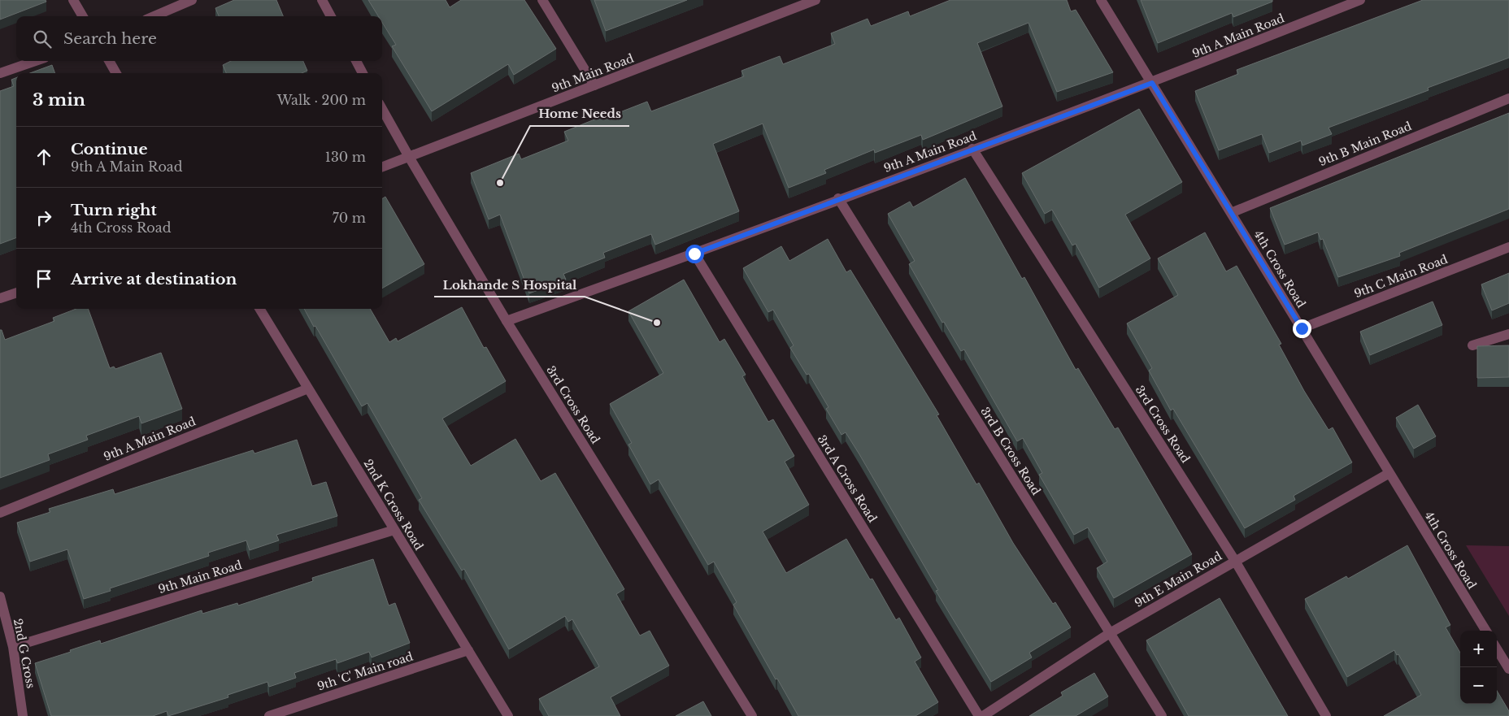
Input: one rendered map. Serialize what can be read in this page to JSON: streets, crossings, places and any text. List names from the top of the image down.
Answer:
{
  "streets": {
    "street": [
      "9th A Main Road",
      "9th Main Road",
      "9th B Main Road",
      "4th Cross Road",
      "9th C Main Road",
      "3rd Cross Road",
      "3rd B Cross Road",
      "3rd A Cross Road",
      "2nd K Cross Road",
      "9th E Main Road",
      "2nd G Cross",
      "9th 'C' Main road"
    ]
  },
  "crossings": [
    ["9th A Main Road", "4th Cross Road"],
    ["9th A Main Road", "3rd Cross Road"],
    ["9th A Main Road", "3rd B Cross Road"],
    ["9th A Main Road", "3rd A Cross Road"],
    ["9th A Main Road", "2nd K Cross Road"],
    ["9th Main Road", "3rd Cross Road"],
    ["9th Main Road", "2nd K Cross Road"],
    ["9th Main Road", "2nd G Cross"],
    ["9th B Main Road", "4th Cross Road"],
    ["4th Cross Road", "9th C Main Road"],
    ["4th Cross Road", "9th E Main Road"],
    ["3rd Cross Road", "9th E Main Road"],
    ["3rd B Cross Road", "9th E Main Road"],
    ["2nd K Cross Road", "9th 'C' Main road"]
  ],
  "places": ["Home Needs", "Lokhande S Hospital"],
  "page": {
    "search": "Search here",
    "heading": ["3 min", "Walk · 200 m"],
    "list": [
      ["Continue", "9th A Main Road", "130 m"],
      ["Turn right", "4th Cross Road", "70 m"],
      "Arrive at destination"
    ],
    "map_buttons": ["+", "−"]
  }
}
